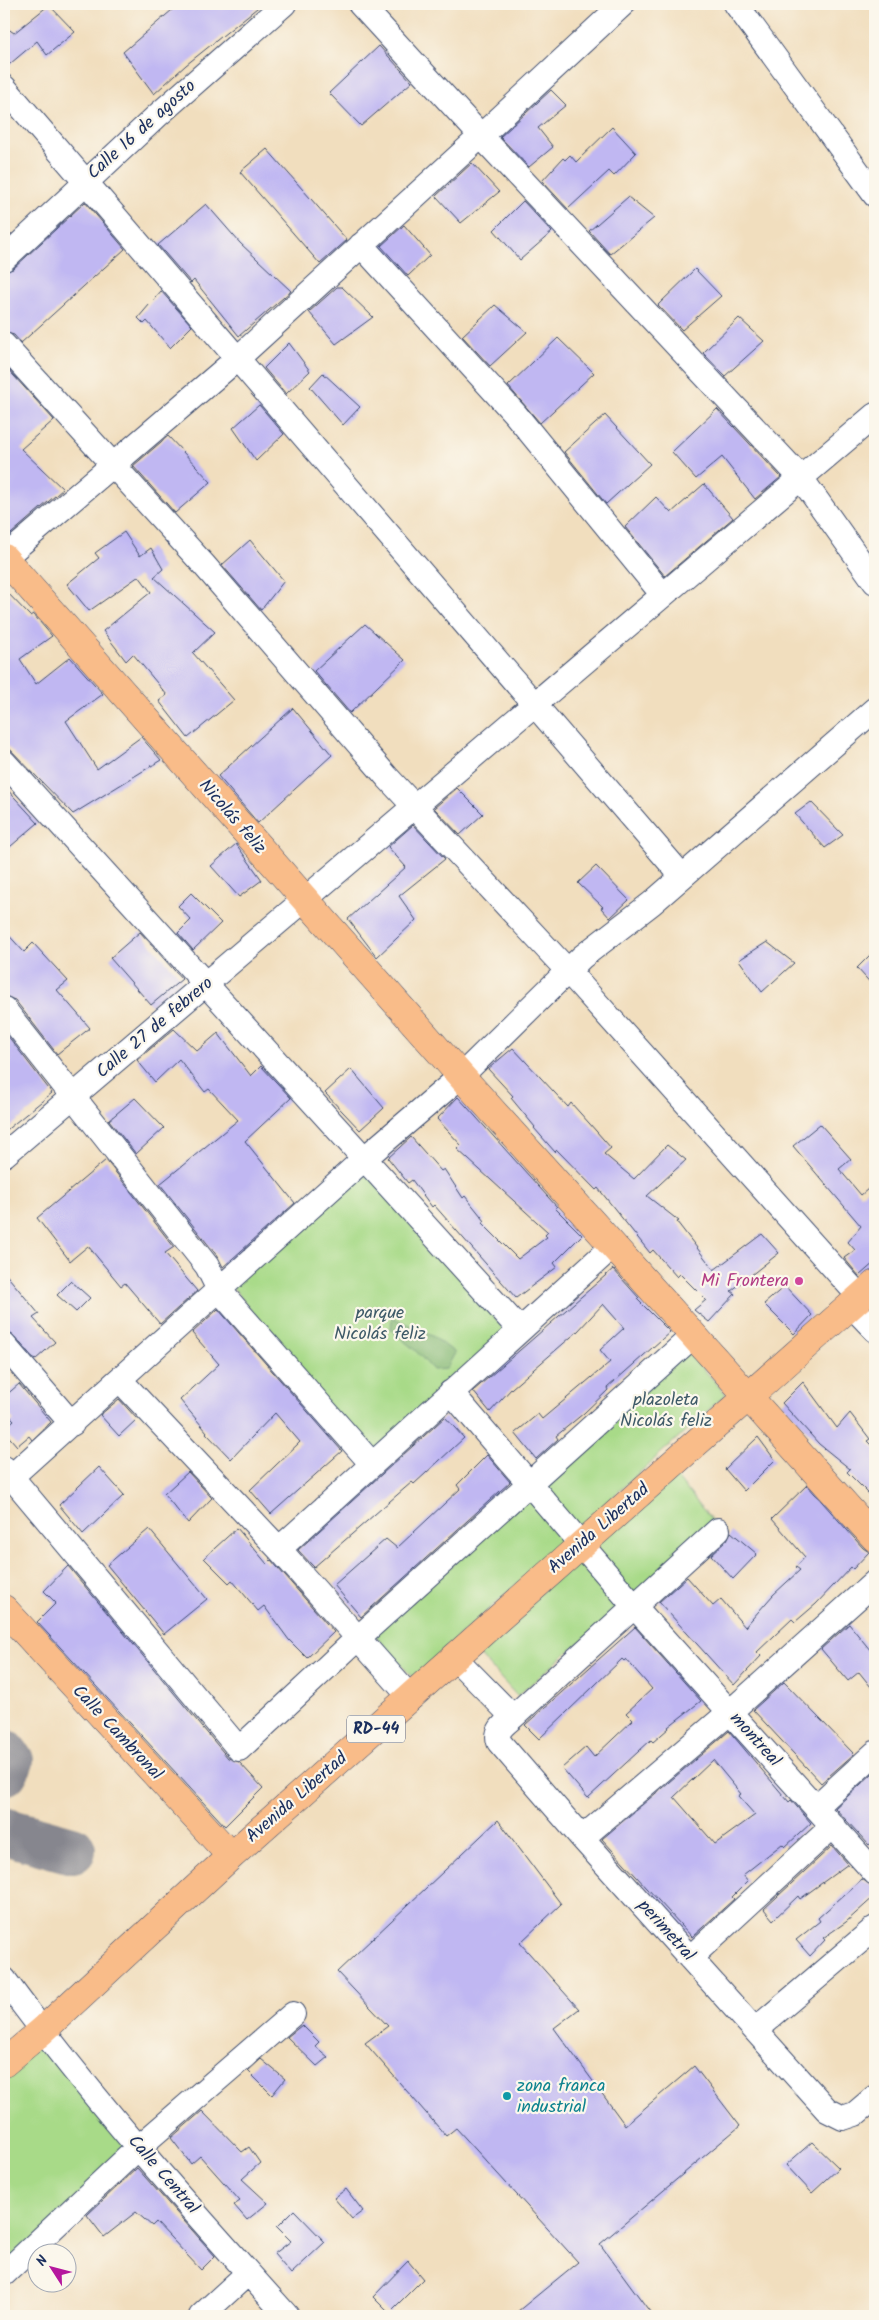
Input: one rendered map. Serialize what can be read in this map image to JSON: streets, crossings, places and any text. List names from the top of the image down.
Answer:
{
  "streets": {
    "main road": [
      "Nicolás feliz",
      "Avenida Libertad",
      "RD-44",
      "Calle Cambronal"
    ],
    "street": [
      "Calle 16 de agosto",
      "Calle 27 de febrero",
      "montreal",
      "perimetral",
      "Calle Central"
    ]
  },
  "crossings": [
    ["Nicolás feliz", "Calle 27 de febrero"],
    ["Nicolás feliz", "Avenida Libertad"],
    ["Avenida Libertad", "Calle Cambronal"],
    ["Avenida Libertad", "montreal"],
    ["Avenida Libertad", "Calle Central"]
  ],
  "parks": ["parque Nicolás feliz", "plazoleta Nicolás feliz"],
  "places": ["Mi Frontera", "zona franca industrial"],
  "north": "top left"
}
